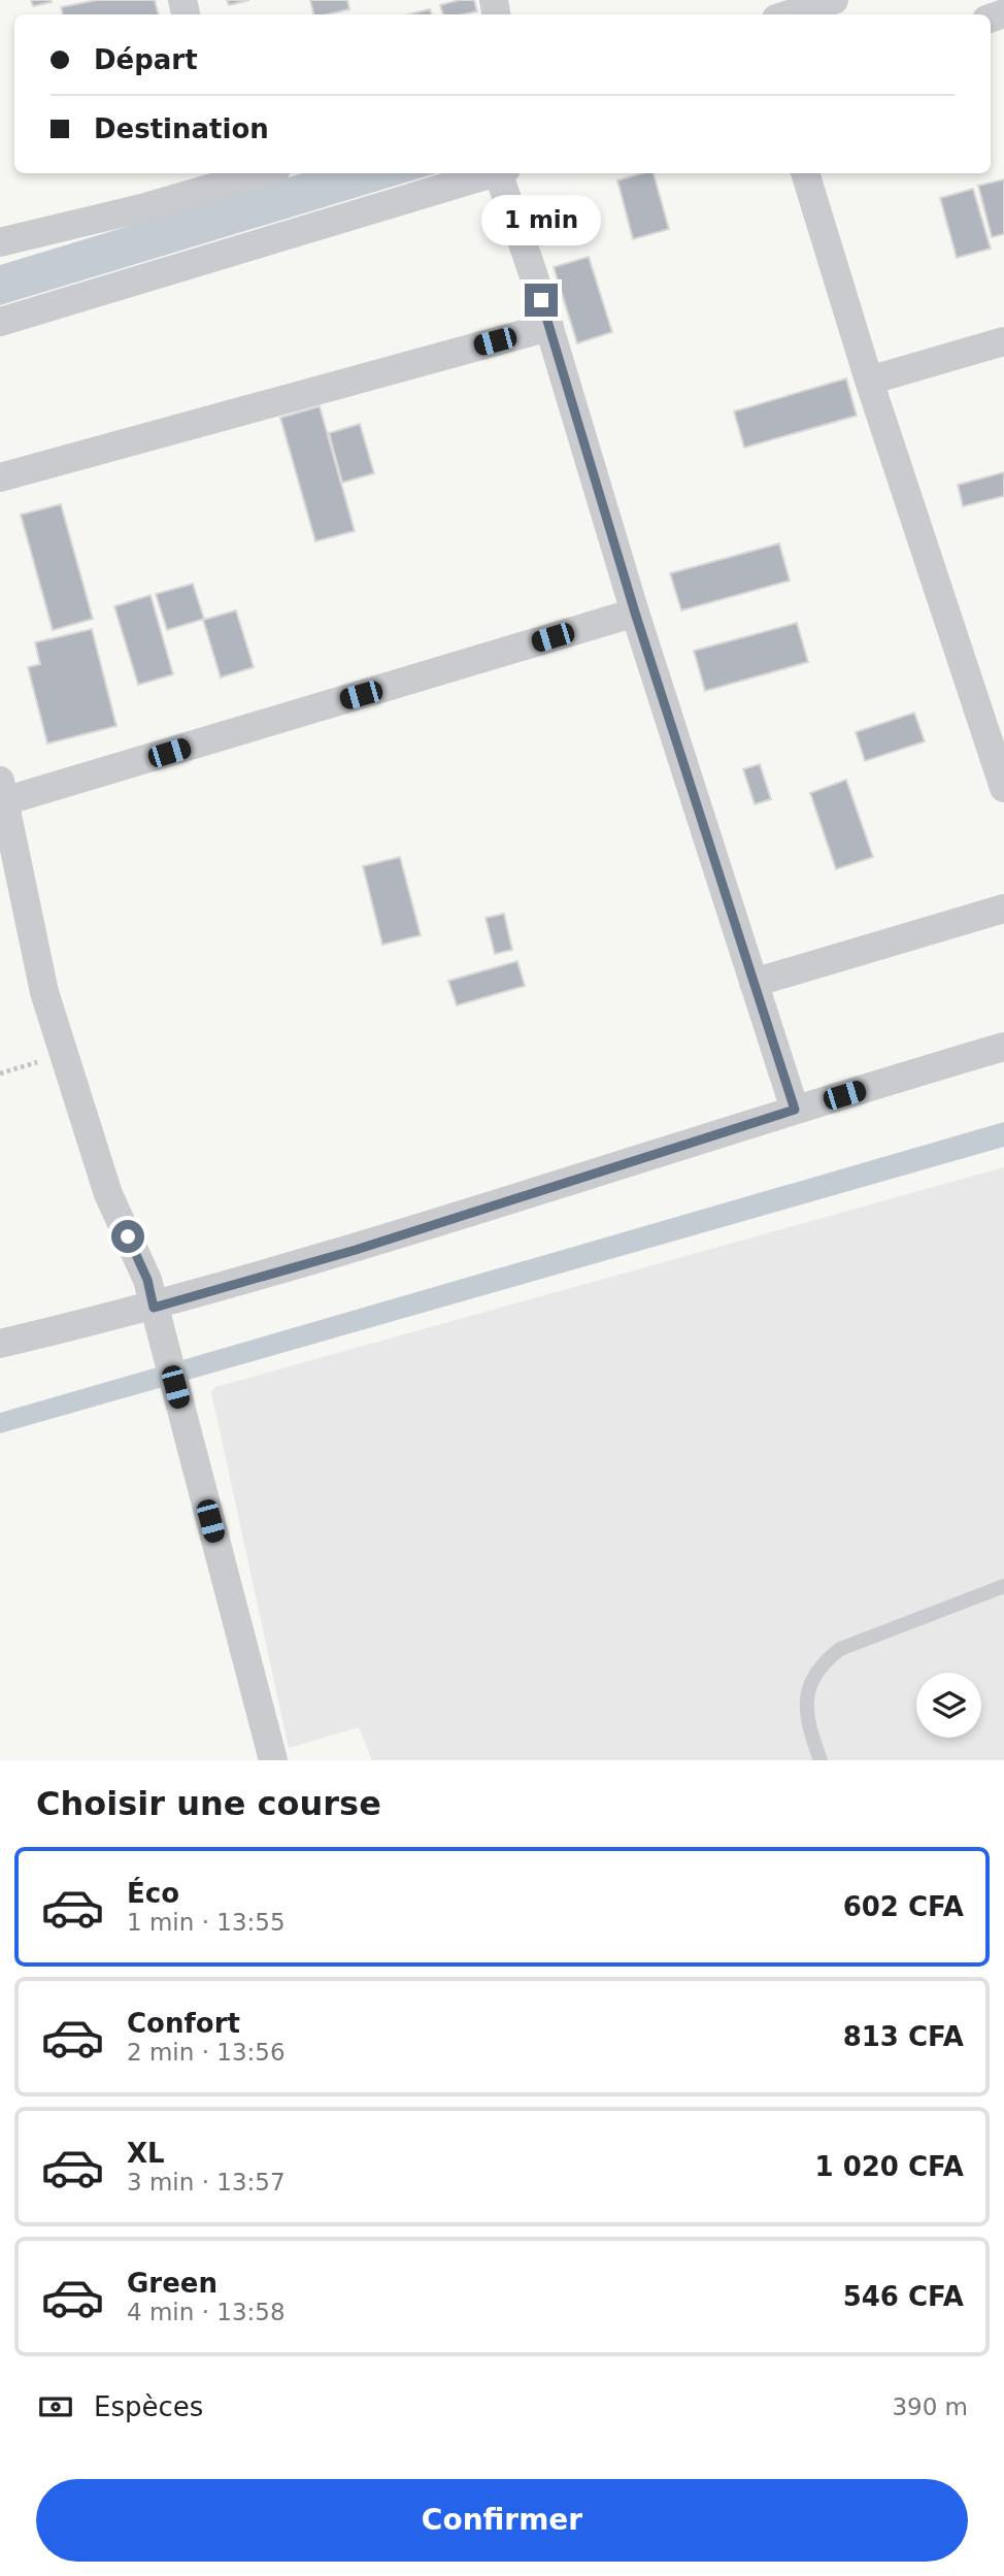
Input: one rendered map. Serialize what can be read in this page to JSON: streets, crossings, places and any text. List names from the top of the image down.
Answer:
{
  "page": {
    "banner": ["Départ", "Destination"],
    "bubble": "1 min",
    "heading": "Choisir une course",
    "list": [
      {
        "name": "Éco",
        "note": "1 min · 13:55",
        "value": "602 CFA"
      },
      {
        "name": "Confort",
        "note": "2 min · 13:56",
        "value": "813 CFA"
      },
      {
        "name": "XL",
        "note": "3 min · 13:57",
        "value": "1 020 CFA"
      },
      {
        "name": "Green",
        "note": "4 min · 13:58",
        "value": "546 CFA"
      }
    ],
    "pay": ["Espèces", "390 m"],
    "buttons": "Confirmer"
  }
}
